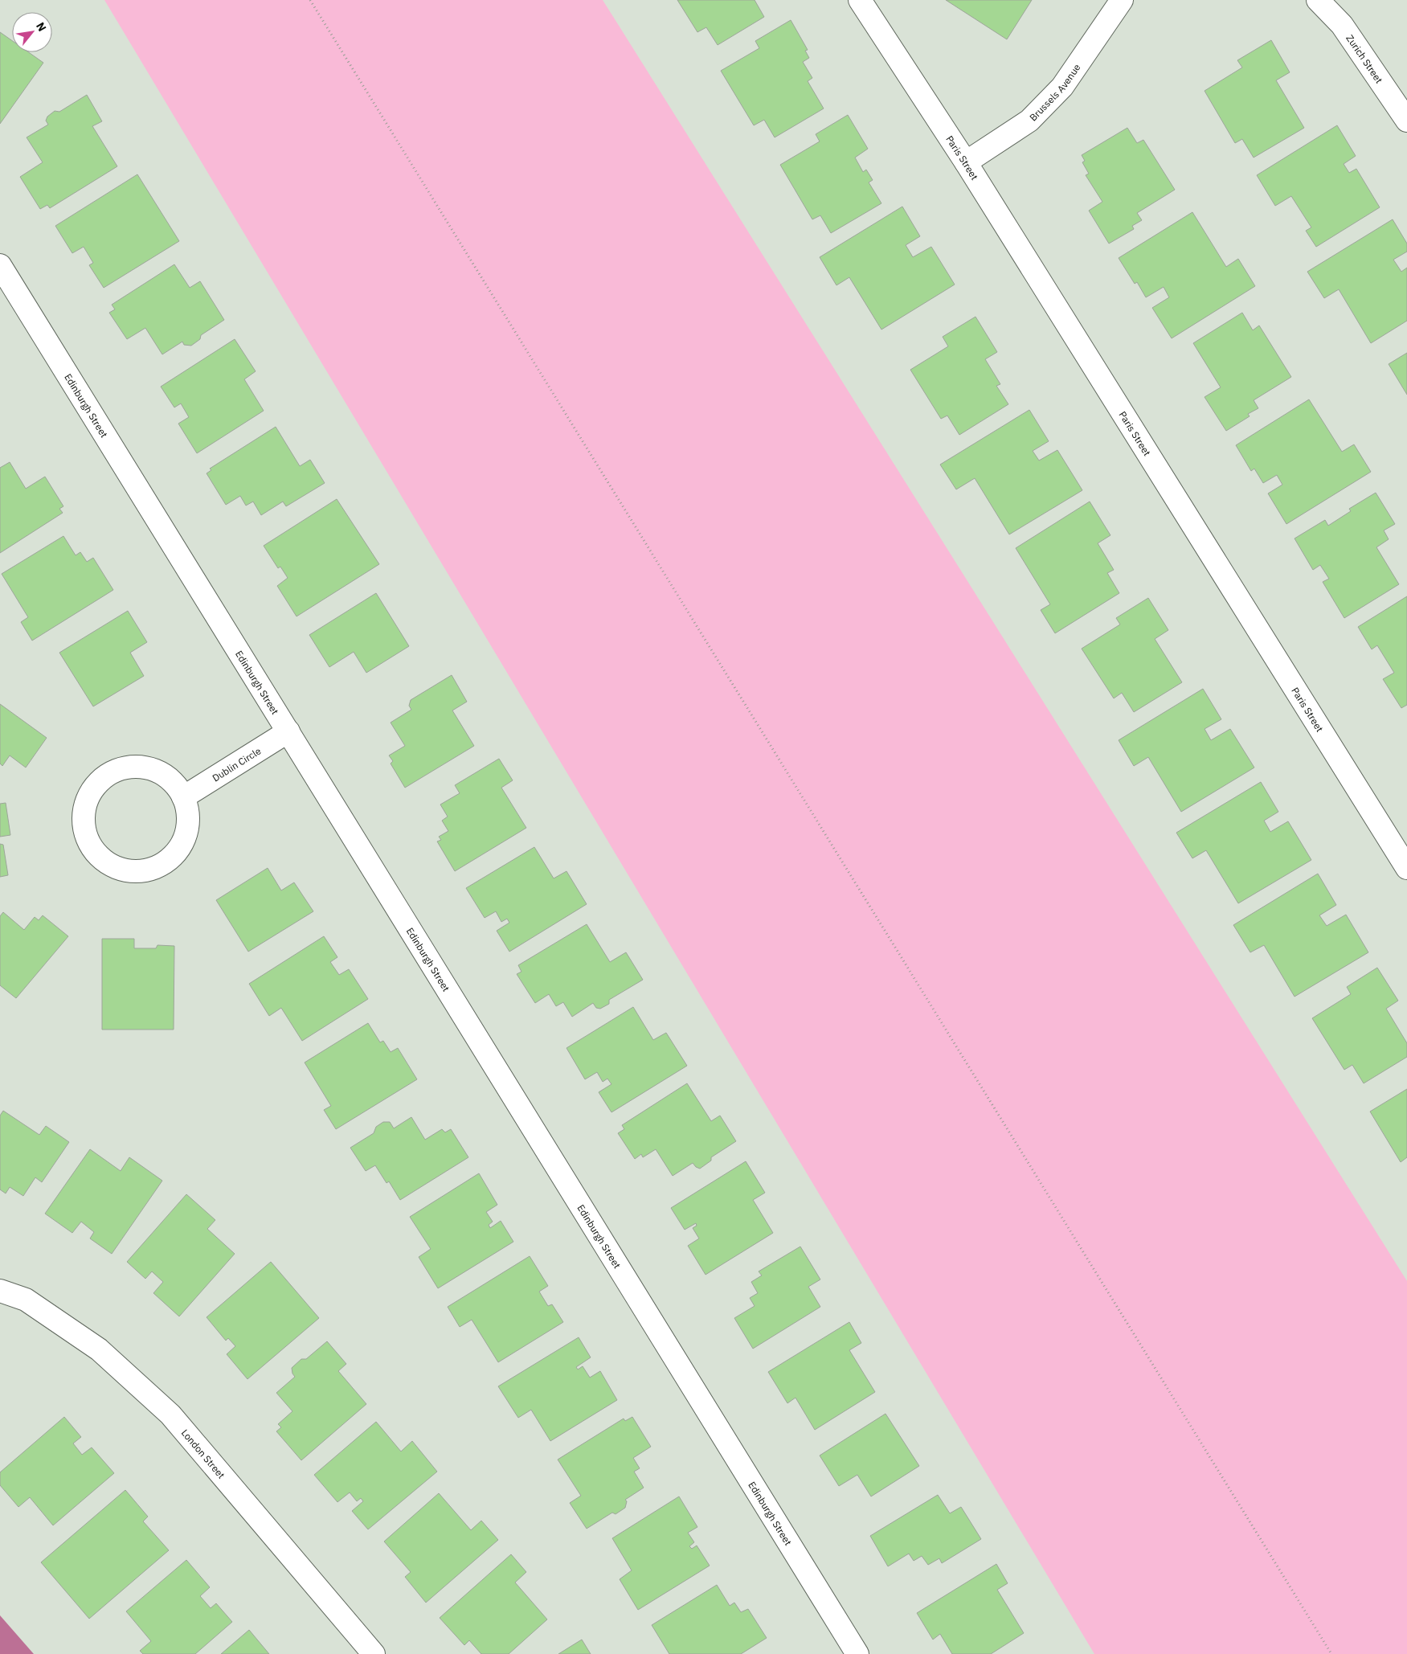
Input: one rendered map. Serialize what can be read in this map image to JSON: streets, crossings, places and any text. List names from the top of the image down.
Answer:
{
  "streets": {
    "street": [
      "Zurich Street",
      "Brussels Avenue",
      "Paris Street",
      "Edinburgh Street",
      "Dublin Circle",
      "London Street"
    ]
  },
  "crossings": [
    ["Brussels Avenue", "Paris Street"],
    ["Edinburgh Street", "Dublin Circle"]
  ],
  "north": "top right"
}
